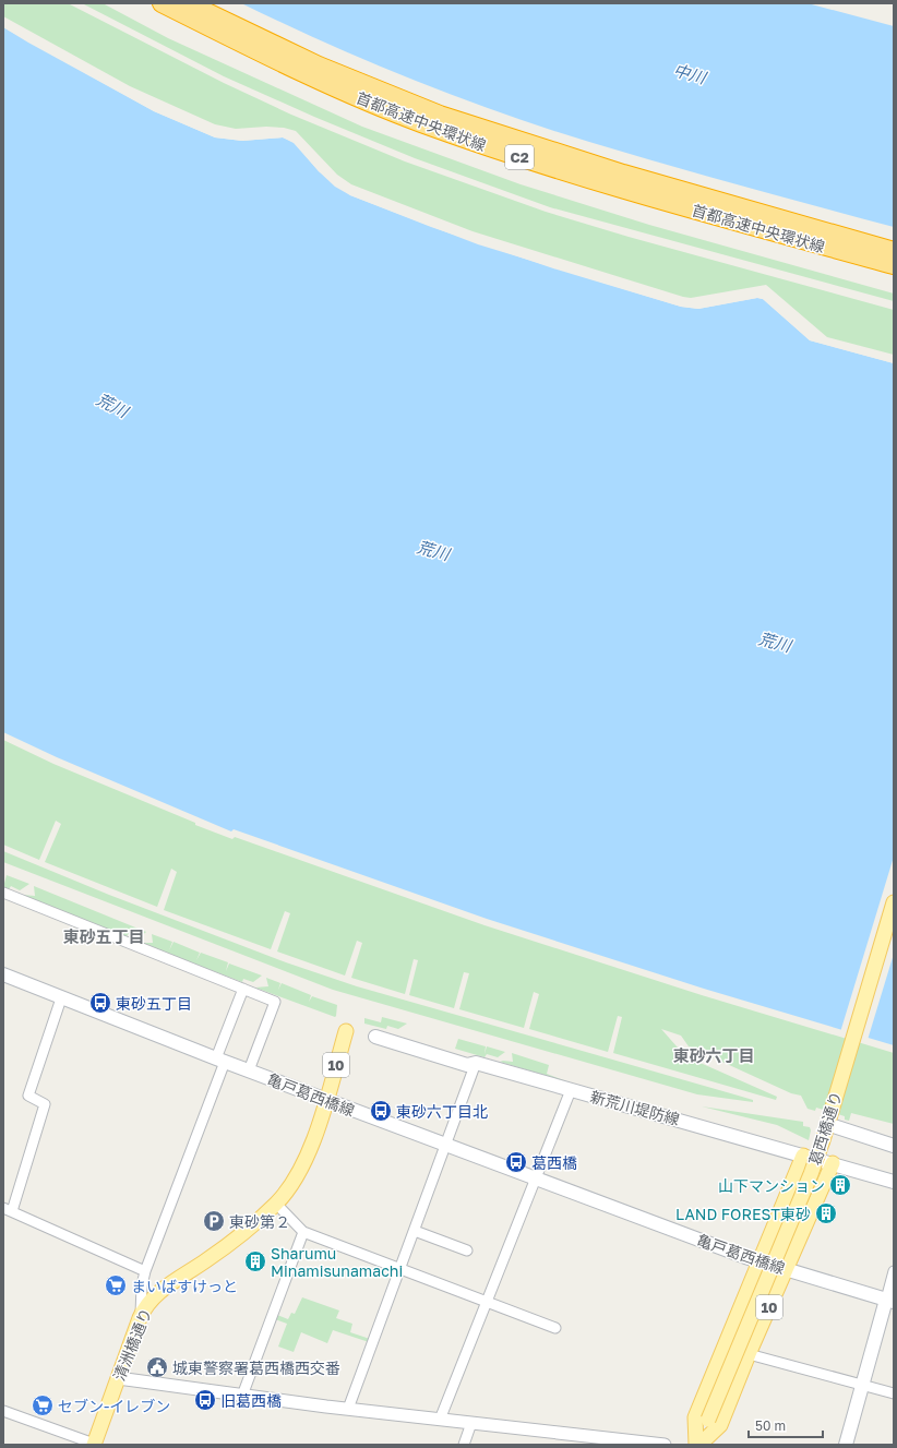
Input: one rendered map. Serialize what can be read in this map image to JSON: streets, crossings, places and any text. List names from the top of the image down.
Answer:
{
  "streets": {
    "highway": ["首都高速中央環状線", "C2"],
    "main road": [
      "10",
      "亀戸葛西橋線",
      "新荒川堤防線",
      "葛西橋通り",
      "清洲橋通り"
    ]
  },
  "crossings": [
    ["10", "亀戸葛西橋線"],
    ["10", "新荒川堤防線"],
    ["10", "葛西橋通り"],
    ["亀戸葛西橋線", "清洲橋通り"]
  ],
  "districts": ["東砂五丁目", "東砂六丁目"],
  "water": ["中川", "荒川"],
  "places": {
    "bus stop": [
      "東砂五丁目",
      "東砂六丁目北",
      "葛西橋",
      "旧葛西橋"
    ],
    "building": ["山下マンション", "LAND FOREST東砂", "Sharumu Minamisunamachi"],
    "parking": ["東砂第２"],
    "supermarket": ["まいばすけっと", "セブン-イレブン"],
    "public building": ["城東警察署葛西橋西交番"]
  },
  "scale_bar": "50 m"
}
